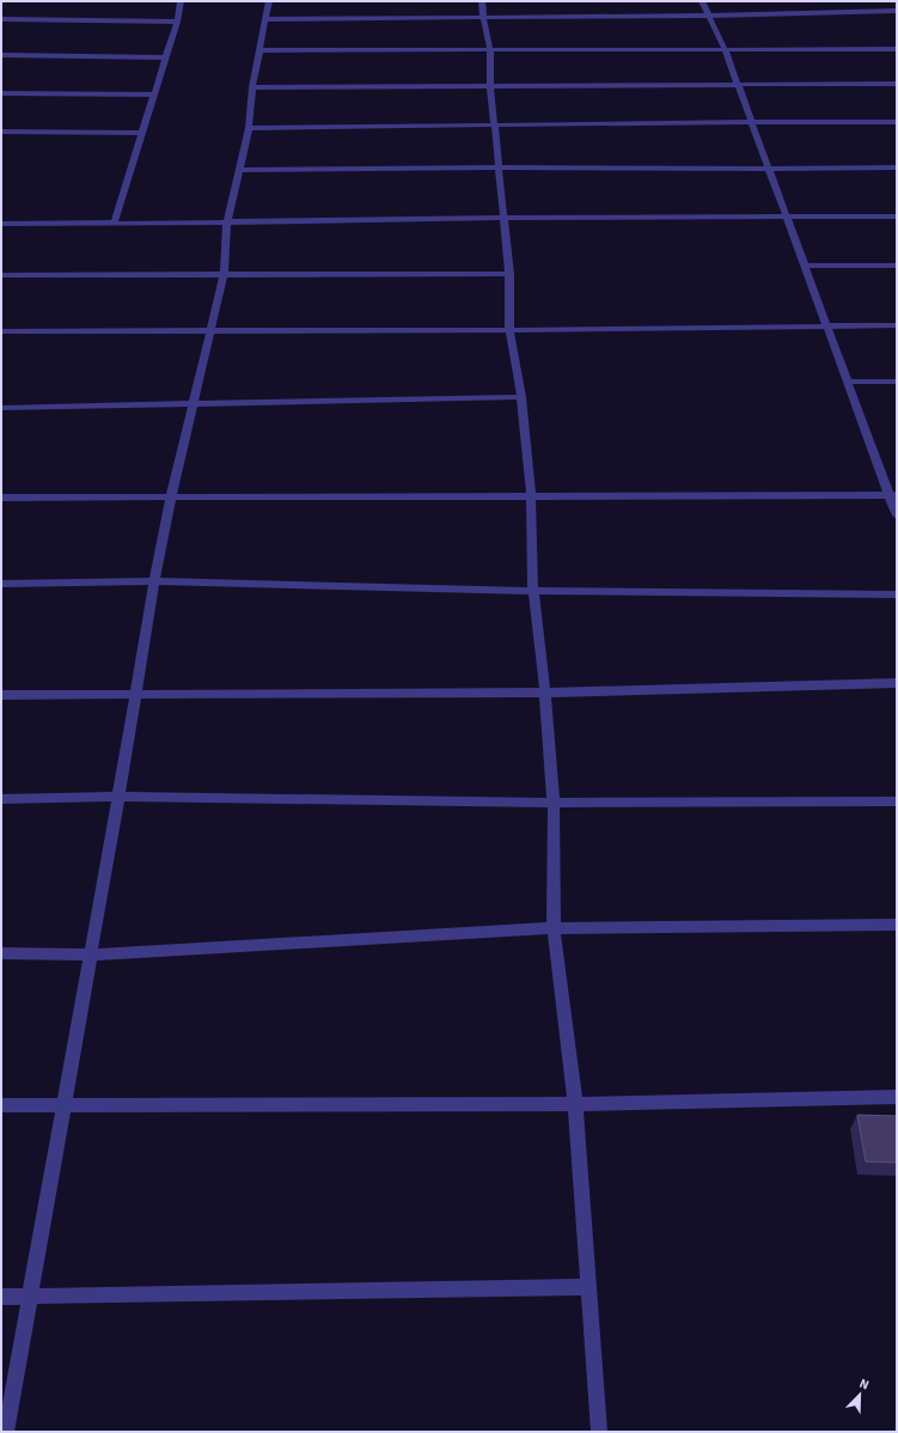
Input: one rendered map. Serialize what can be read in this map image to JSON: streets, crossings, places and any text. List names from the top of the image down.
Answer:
{
  "north": "top right"
}
